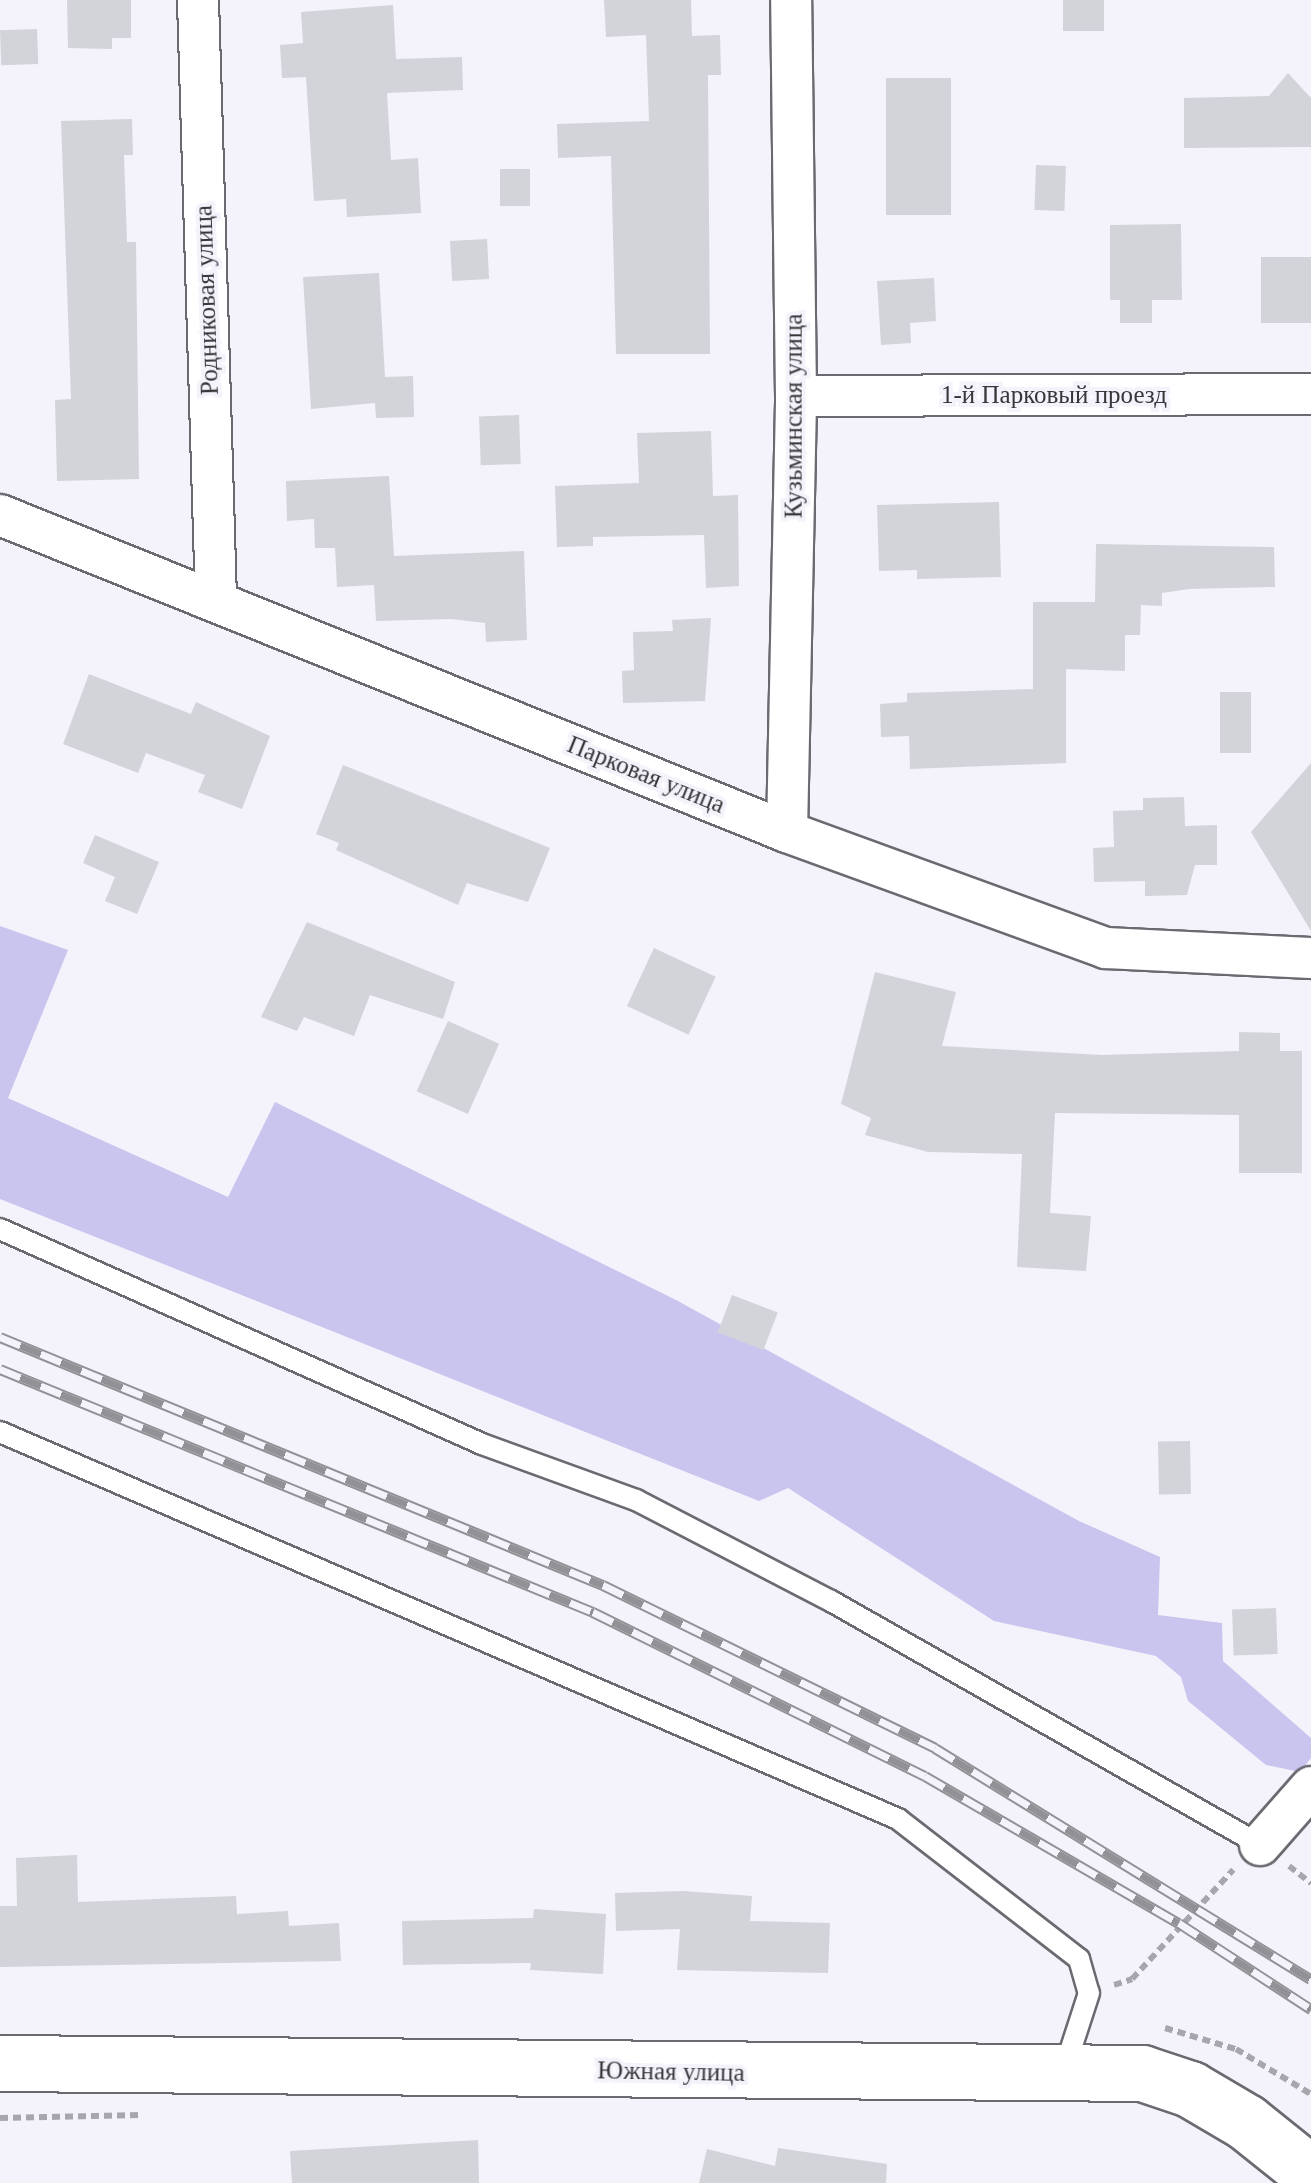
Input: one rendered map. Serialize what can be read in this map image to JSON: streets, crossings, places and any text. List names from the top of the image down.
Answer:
{
  "streets": {
    "street": [
      "Родниковая улица",
      "1-й Парковый проезд",
      "Кузьминская улица",
      "Парковая улица",
      "Южная улица"
    ]
  },
  "crossings": [
    ["Родниковая улица", "Парковая улица"],
    ["1-й Парковый проезд", "Кузьминская улица"],
    ["Кузьминская улица", "Парковая улица"]
  ]
}
